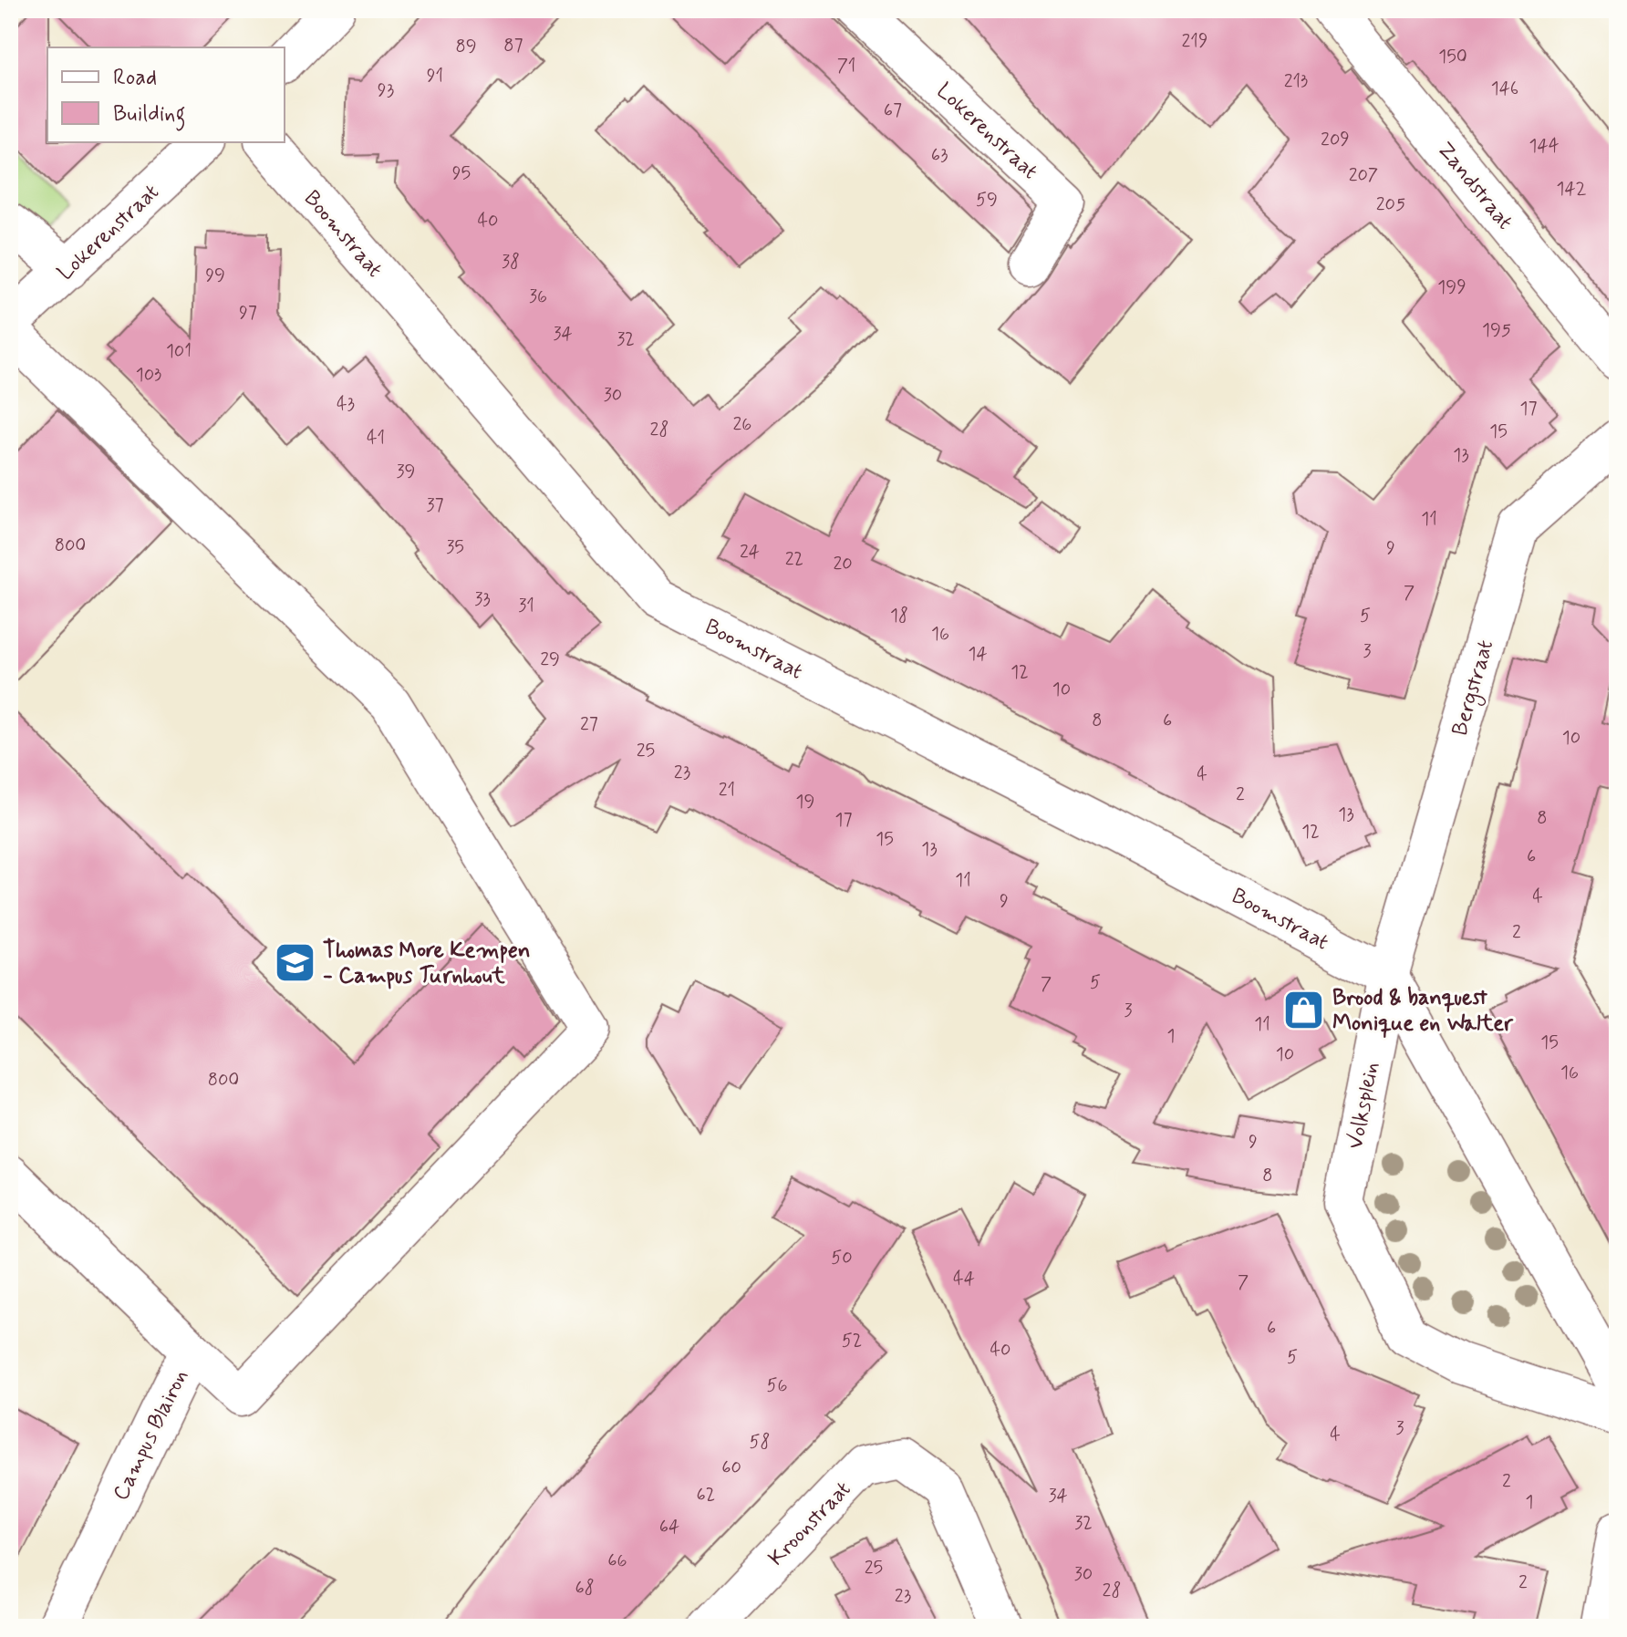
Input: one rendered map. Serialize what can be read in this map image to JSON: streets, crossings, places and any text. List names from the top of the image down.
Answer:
{
  "streets": {
    "street": [
      "Lokerenstraat",
      "Zandstraat",
      "Boomstraat",
      "Bergstraat",
      "Volksplein",
      "Campus Blairon",
      "Kroonstraat"
    ]
  },
  "crossings": [
    ["Boomstraat", "Bergstraat"],
    ["Boomstraat", "Volksplein"],
    ["Bergstraat", "Volksplein"]
  ],
  "places": {
    "school or university": ["Thomas More Kempen - Campus Turnhout"],
    "shop": ["Brood & banquest Monique en Walter"]
  },
  "house_numbers": [
    "219",
    "87",
    "89",
    "150",
    "71",
    "91",
    "213",
    "146",
    "93",
    "67",
    "209",
    "144",
    "63",
    "95",
    "207",
    "142",
    "59",
    "205",
    "40",
    "38",
    "99",
    "199",
    "36",
    "97",
    "195",
    "34",
    "32",
    "101",
    "103",
    "30",
    "43",
    "17",
    "26",
    "28",
    "15",
    "41",
    "13",
    "39",
    "37",
    "11",
    "800",
    "35",
    "9",
    "24",
    "22",
    "20",
    "7",
    "33",
    "31",
    "18",
    "5",
    "16",
    "3",
    "14",
    "29",
    "12",
    "10",
    "8",
    "6",
    "27",
    "10",
    "25",
    "23",
    "4",
    "21",
    "2",
    "19",
    "13",
    "8",
    "17",
    "12",
    "15",
    "13",
    "6",
    "11",
    "4",
    "9",
    "2",
    "5",
    "7",
    "3",
    "11",
    "1",
    "15",
    "10",
    "16",
    "800",
    "9",
    "8",
    "50",
    "44",
    "7",
    "6",
    "52",
    "40",
    "5",
    "56",
    "3",
    "4",
    "58",
    "60",
    "2",
    "62",
    "34",
    "1",
    "32",
    "64",
    "66",
    "25",
    "30",
    "2",
    "68",
    "28",
    "23"
  ],
  "legend": ["Road", "Building"]
}
